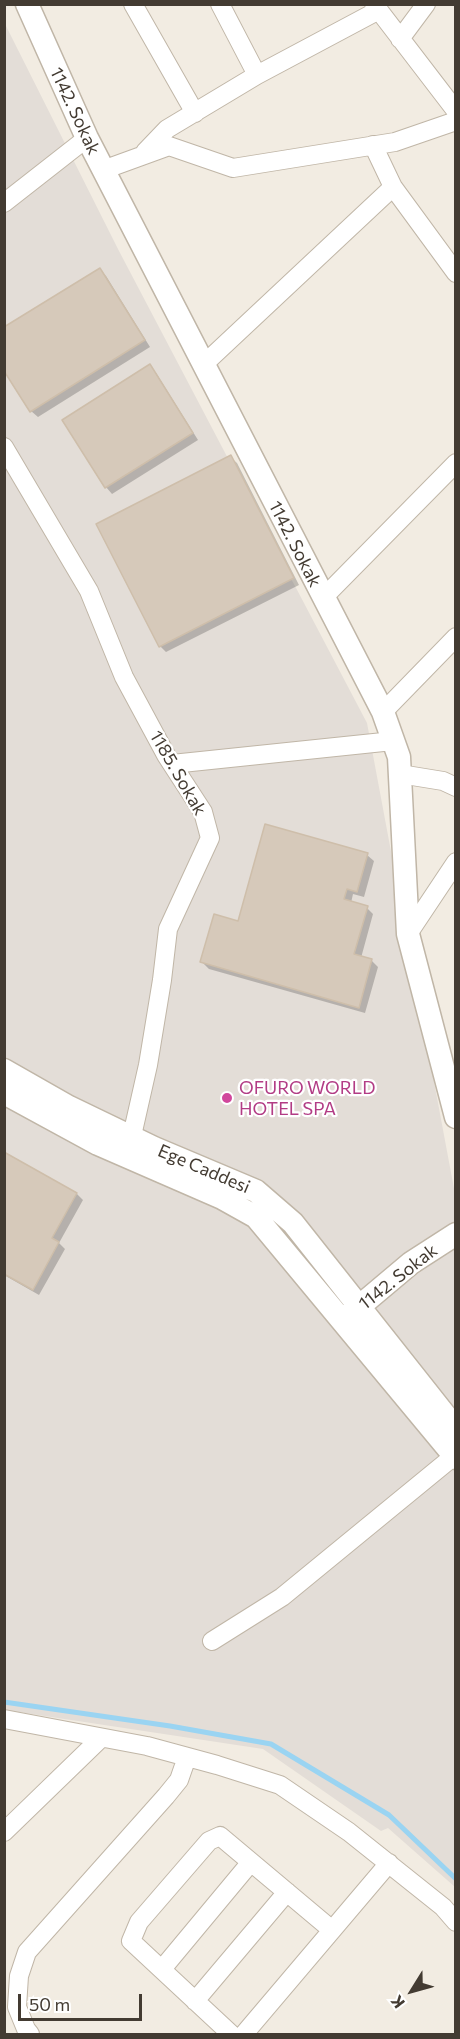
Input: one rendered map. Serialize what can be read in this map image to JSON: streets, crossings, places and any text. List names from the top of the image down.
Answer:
{
  "streets": {
    "street": ["1142. Sokak", "1185. Sokak"]
  },
  "places": ["OFURO WORLD HOTEL SPA"],
  "scale_bar": "50 m",
  "north": "bottom left"
}
